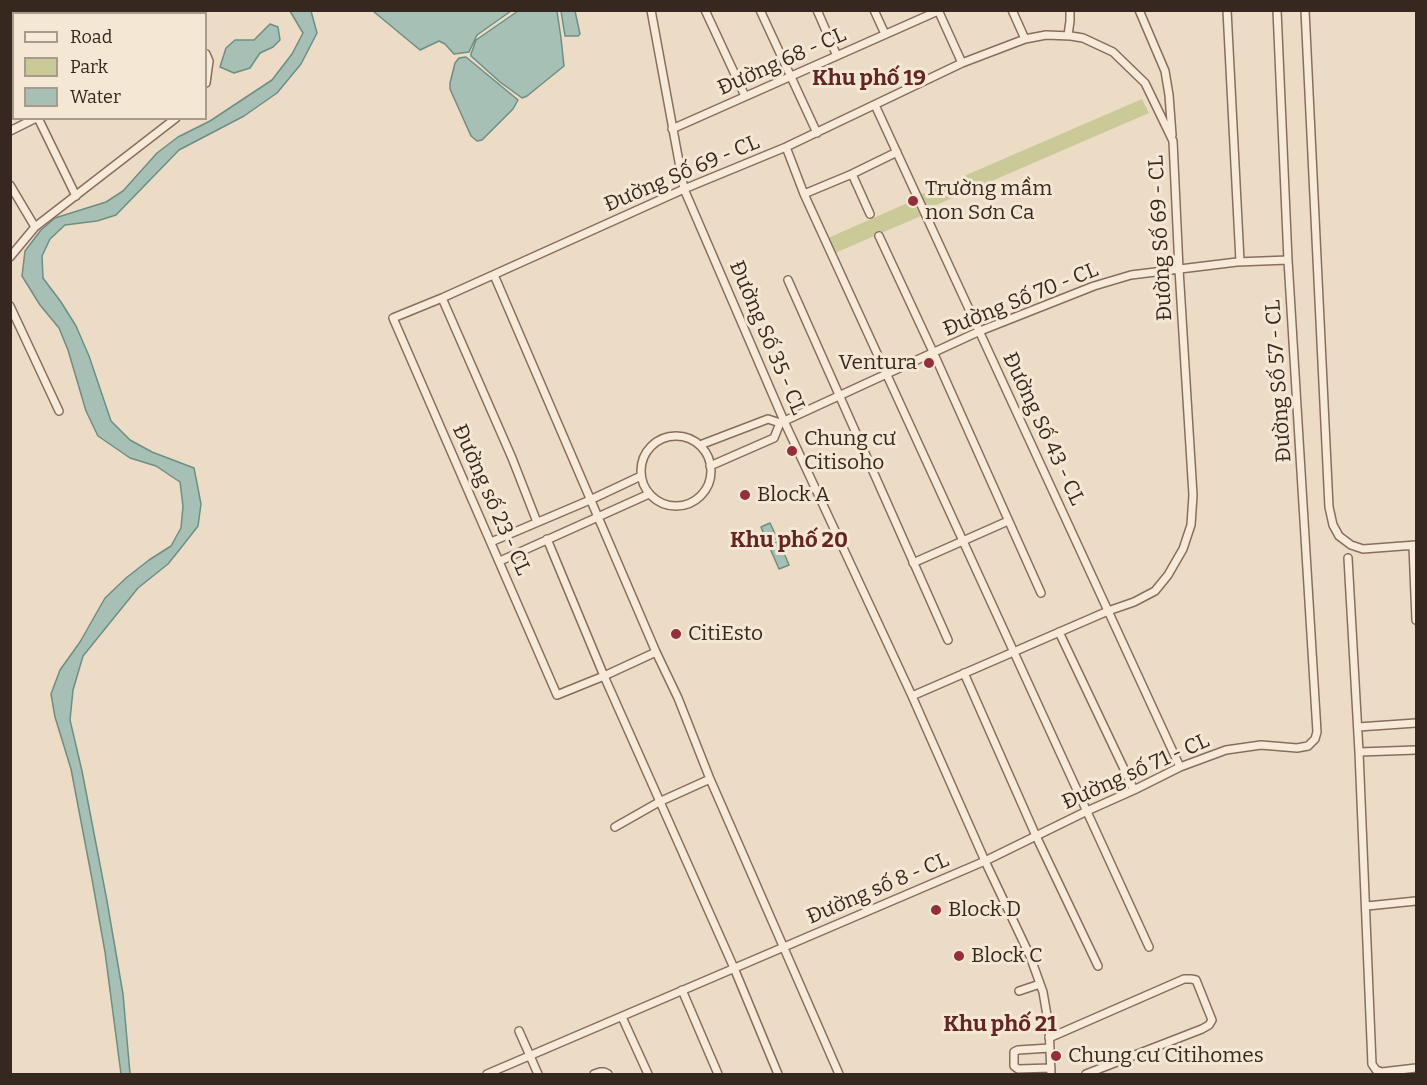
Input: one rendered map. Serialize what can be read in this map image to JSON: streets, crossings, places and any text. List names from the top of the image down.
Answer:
{
  "streets": {
    "street": [
      "Đường 68 - CL",
      "Đường Số 69 - CL",
      "Đường Số 70 - CL",
      "Đường Số 35 - CL",
      "Đường Số 57 - CL",
      "Đường Số 43 - CL",
      "Đường số 23 - CL",
      "Đường số 71 - CL",
      "Đường số 8 - CL"
    ]
  },
  "crossings": [
    ["Đường 68 - CL", "Đường Số 35 - CL"],
    ["Đường Số 69 - CL", "Đường Số 70 - CL"],
    ["Đường Số 69 - CL", "Đường Số 35 - CL"],
    ["Đường Số 69 - CL", "Đường Số 43 - CL"],
    ["Đường Số 69 - CL", "Đường số 23 - CL"],
    ["Đường Số 70 - CL", "Đường Số 35 - CL"],
    ["Đường Số 70 - CL", "Đường Số 57 - CL"],
    ["Đường Số 70 - CL", "Đường Số 43 - CL"],
    ["Đường Số 35 - CL", "Đường số 71 - CL"],
    ["Đường Số 35 - CL", "Đường số 8 - CL"],
    ["Đường Số 57 - CL", "Đường số 71 - CL"],
    ["Đường Số 43 - CL", "Đường số 71 - CL"],
    ["Đường số 71 - CL", "Đường số 8 - CL"]
  ],
  "districts": ["Khu phố 19", "Khu phố 20", "Khu phố 21"],
  "places": [
    "Trường mầm non Sơn Ca",
    "Ventura",
    "Chung cư Citisoho",
    "Block A",
    "CitiEsto",
    "Block D",
    "Block C",
    "Chung cư Citihomes"
  ],
  "legend": ["Road", "Park", "Water"]
}
